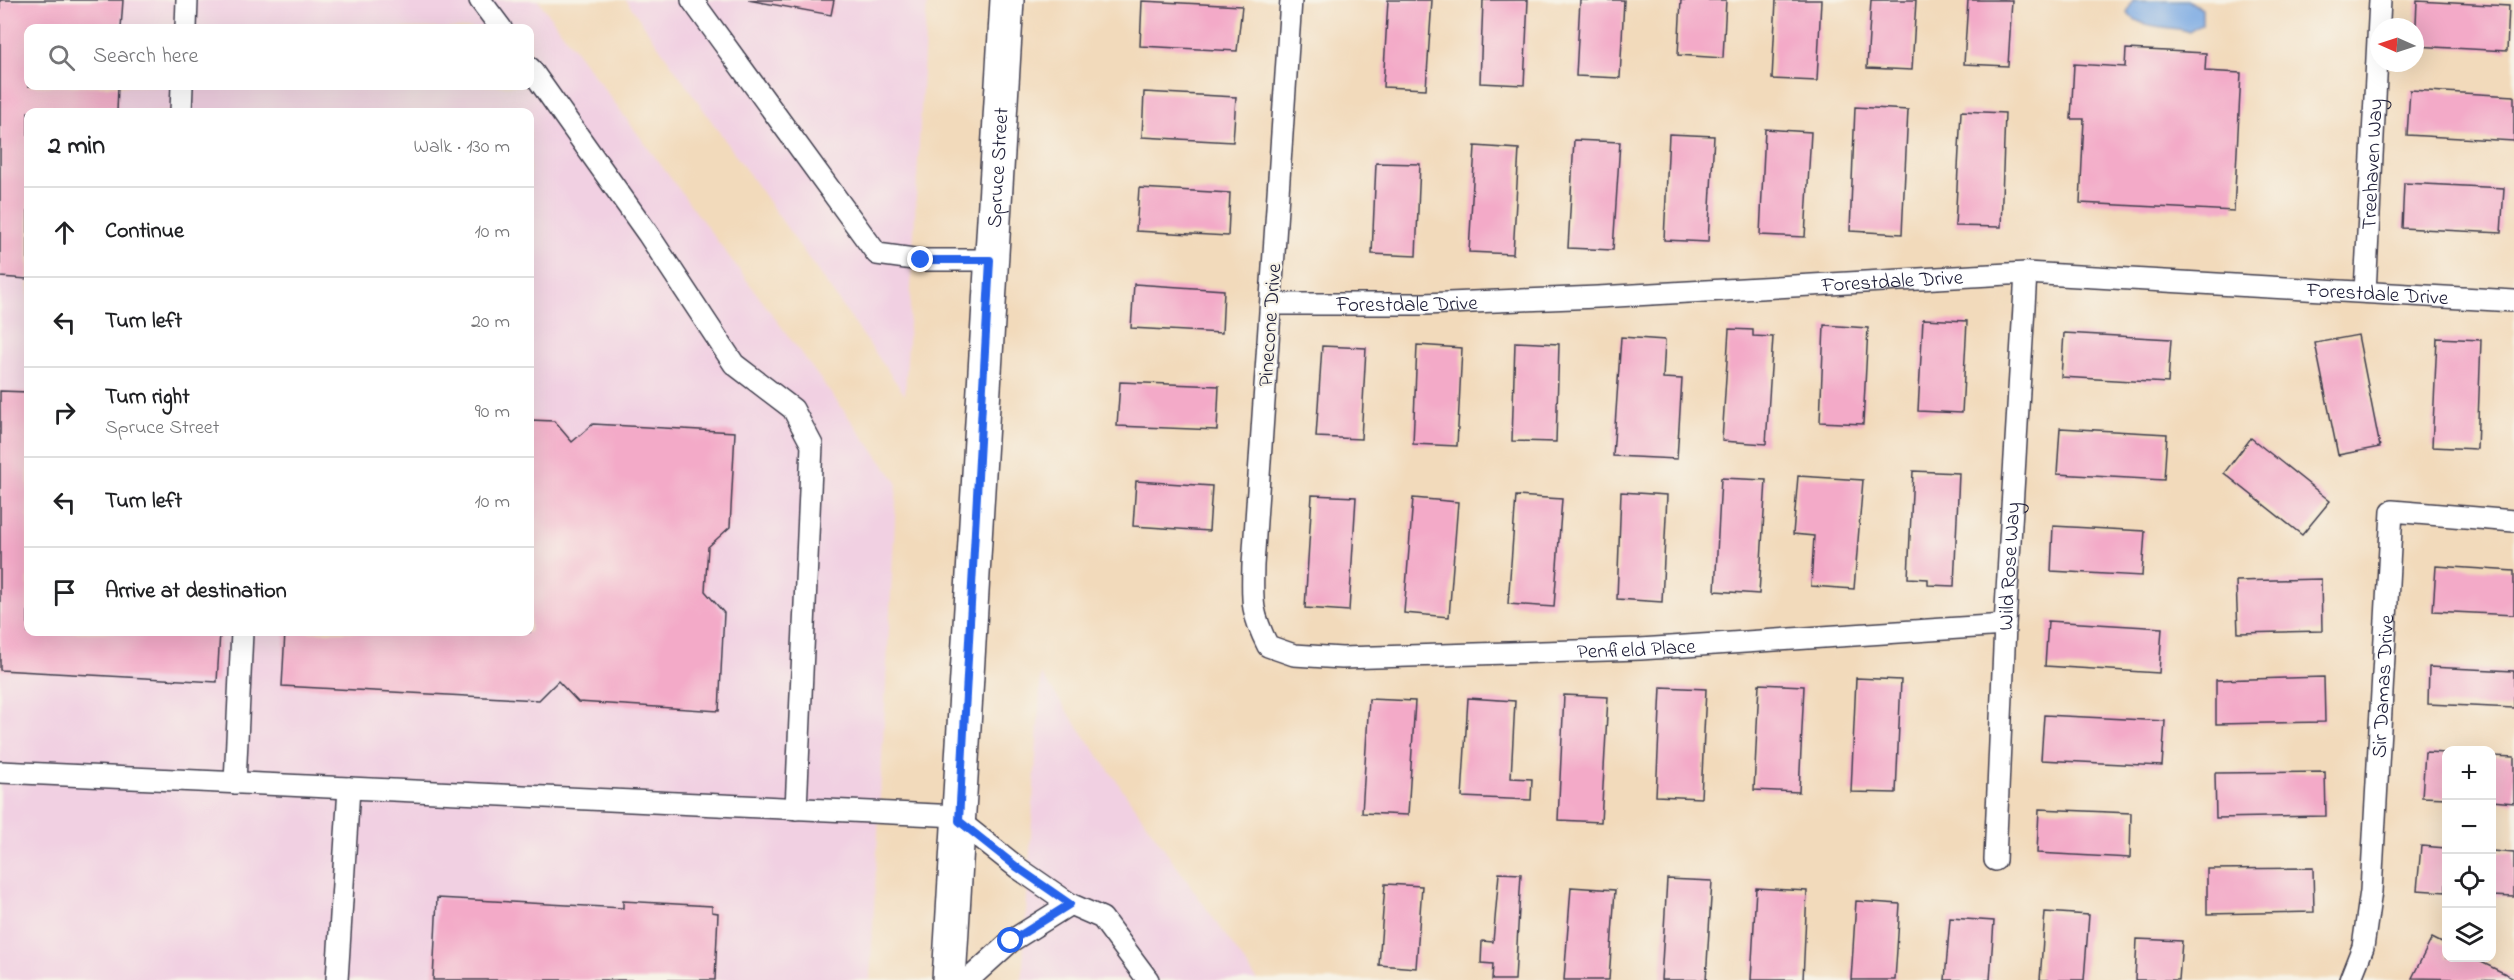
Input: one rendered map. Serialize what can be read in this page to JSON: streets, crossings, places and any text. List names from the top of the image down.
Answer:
{
  "streets": {
    "main road": ["Spruce Street"],
    "lane": [
      "Treehaven Way",
      "Forestdale Drive",
      "Pinecone Drive",
      "Wild Rose Way",
      "Penfield Place",
      "Sir Damas Drive"
    ]
  },
  "crossings": [
    ["Treehaven Way", "Forestdale Drive"],
    ["Forestdale Drive", "Pinecone Drive"],
    ["Forestdale Drive", "Wild Rose Way"],
    ["Pinecone Drive", "Penfield Place"],
    ["Wild Rose Way", "Penfield Place"]
  ],
  "north": "left",
  "page": {
    "search": "Search here",
    "heading": ["2 min", "Walk · 130 m"],
    "list": [
      ["Continue", "10 m"],
      ["Turn left", "20 m"],
      ["Turn right", "Spruce Street", "90 m"],
      ["Turn left", "10 m"],
      "Arrive at destination"
    ],
    "map_buttons": ["+", "−"]
  }
}
